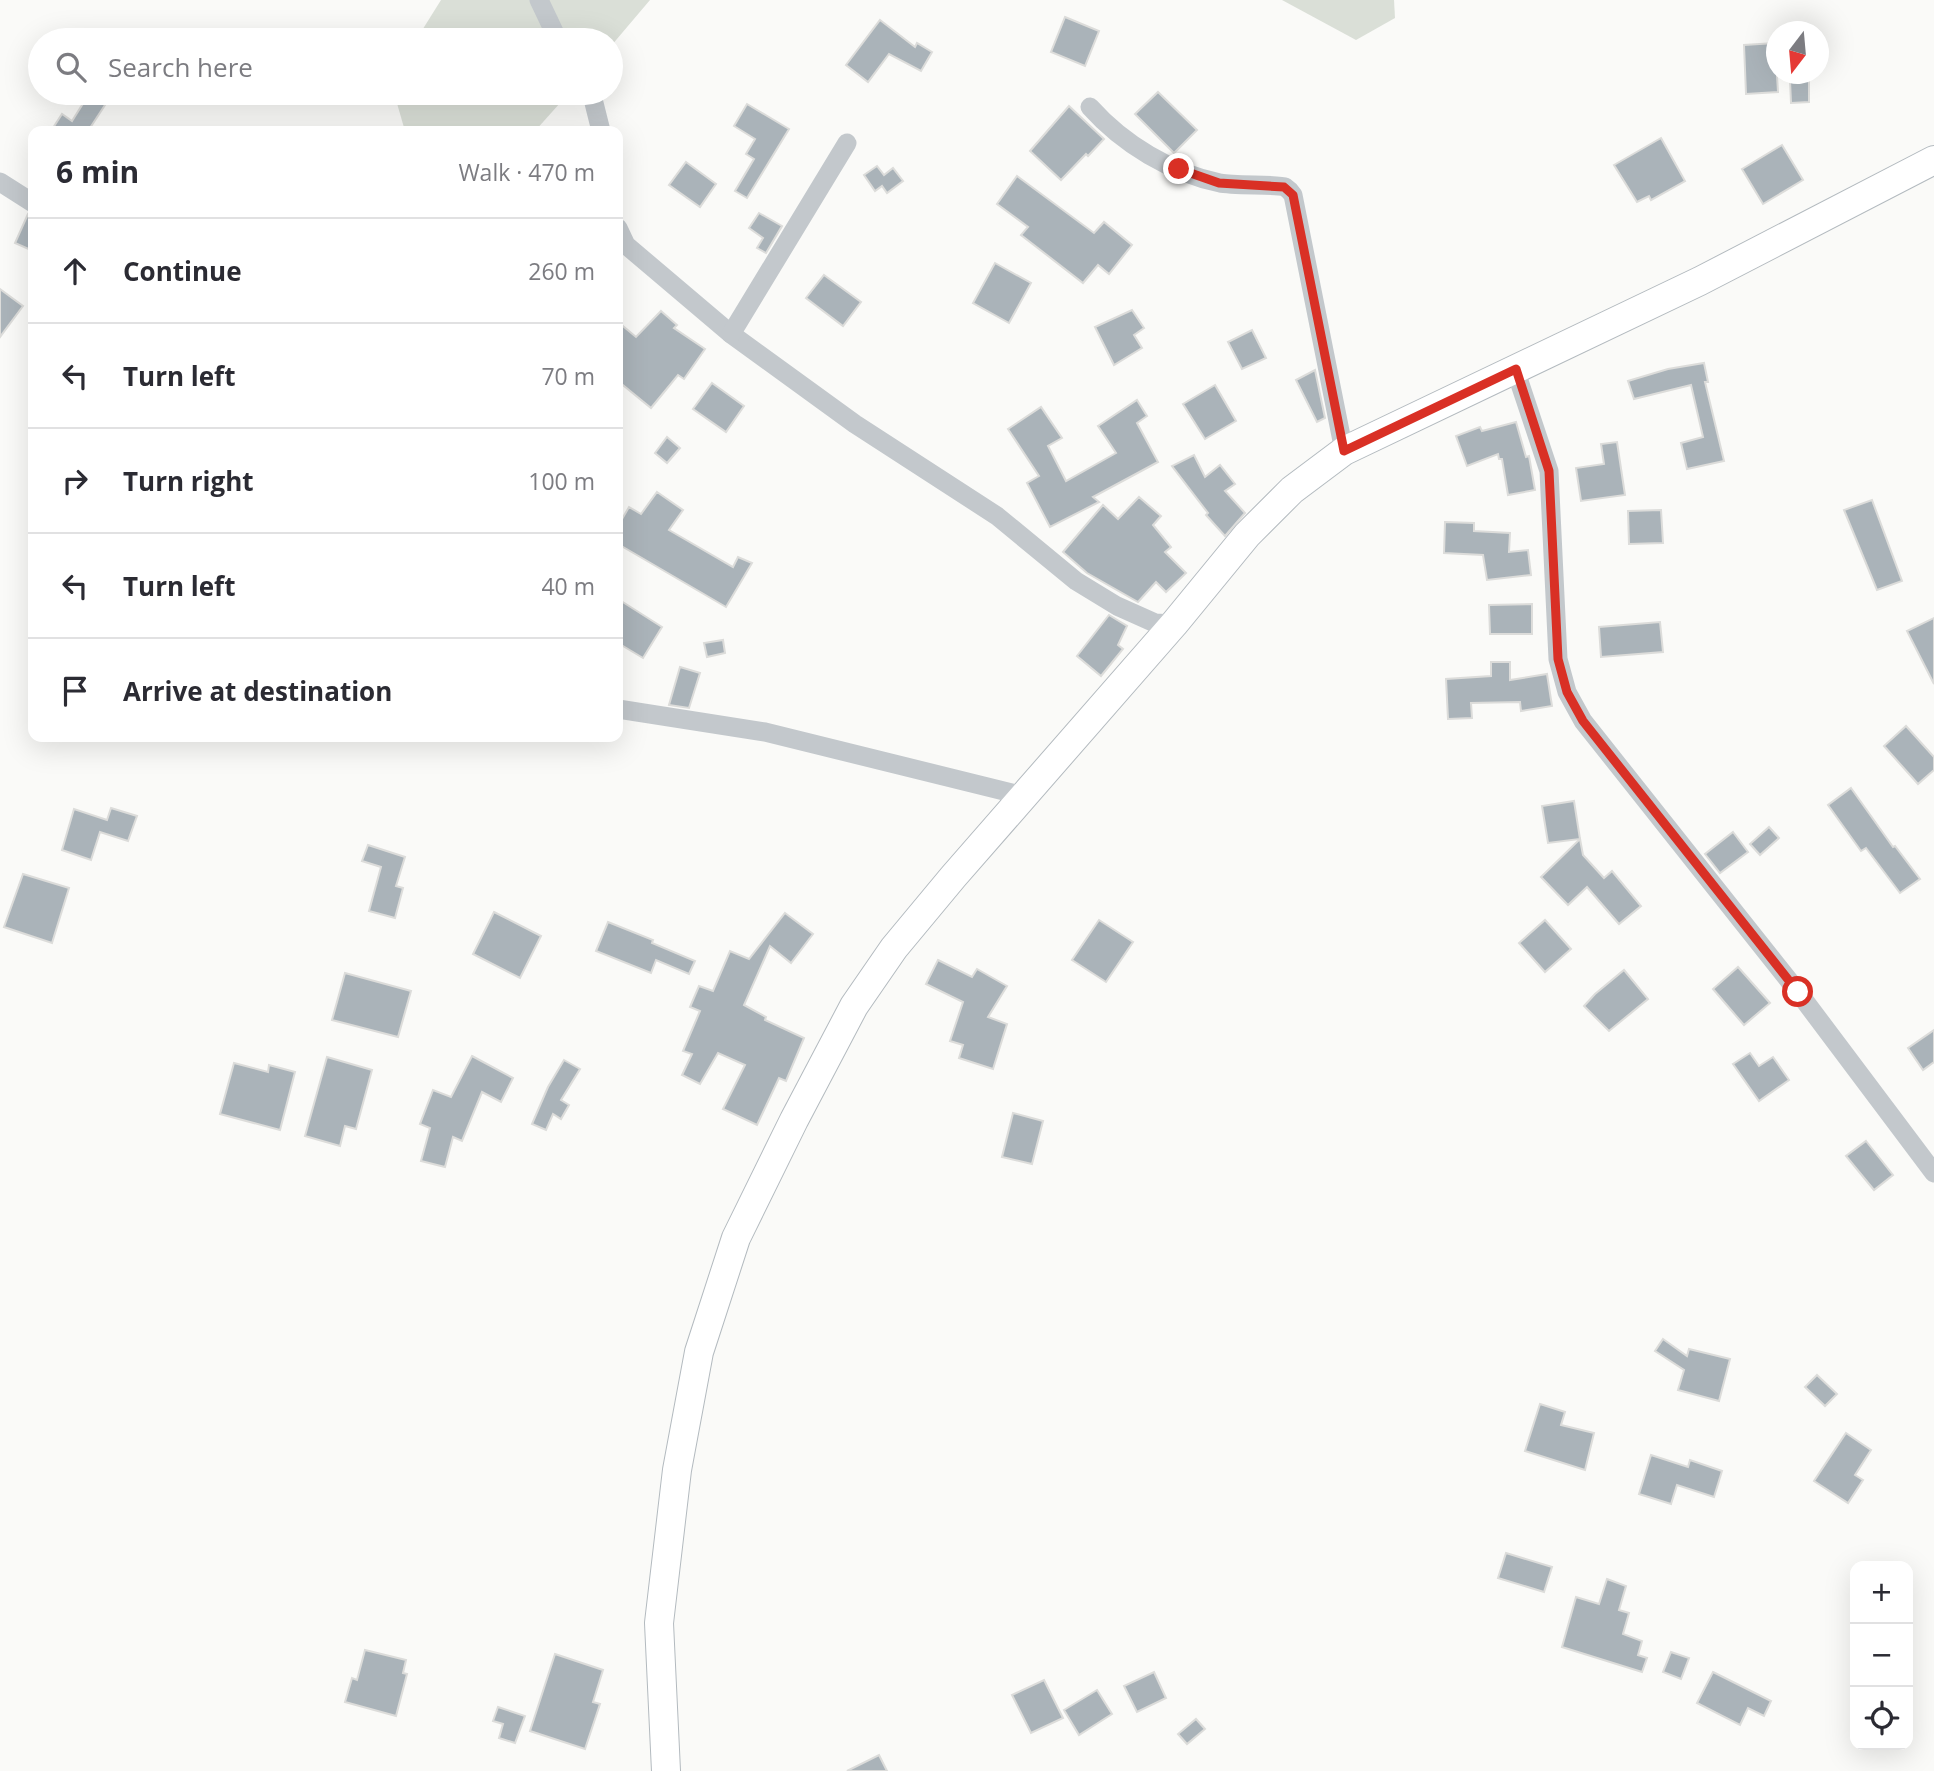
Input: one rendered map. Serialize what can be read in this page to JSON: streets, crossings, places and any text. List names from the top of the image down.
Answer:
{
  "north": "bottom",
  "page": {
    "search": "Search here",
    "heading": ["6 min", "Walk · 470 m"],
    "list": [
      ["Continue", "260 m"],
      ["Turn left", "70 m"],
      ["Turn right", "100 m"],
      ["Turn left", "40 m"],
      "Arrive at destination"
    ],
    "map_buttons": ["+", "−"]
  }
}
